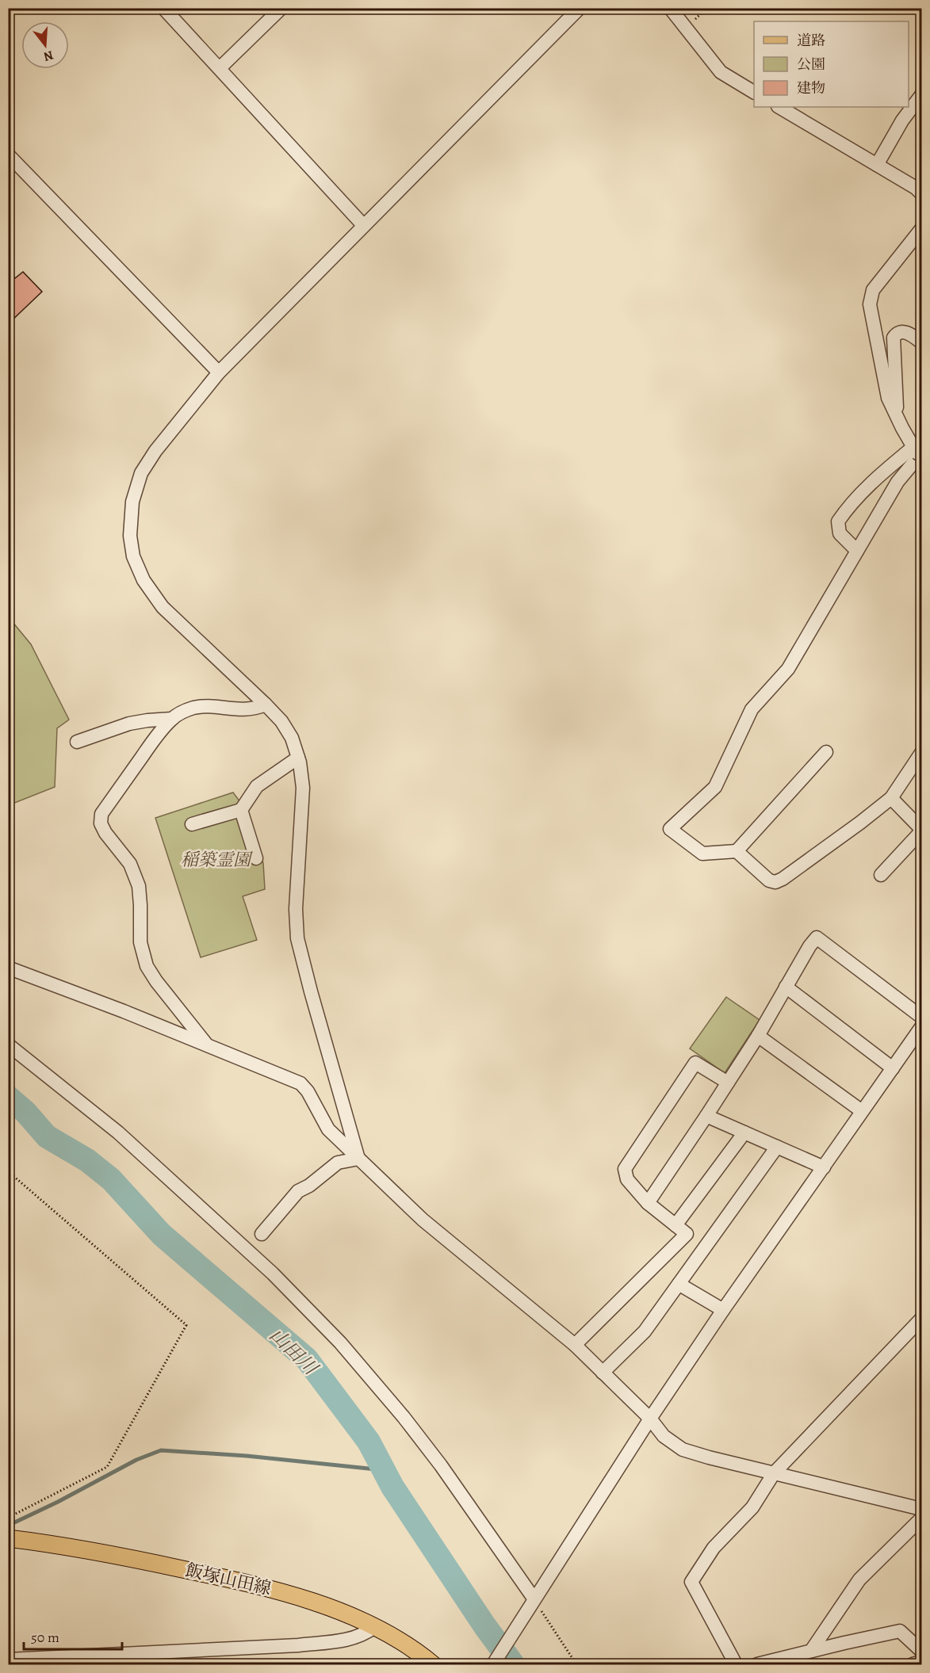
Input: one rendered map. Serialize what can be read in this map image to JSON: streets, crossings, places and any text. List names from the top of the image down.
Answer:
{
  "streets": {
    "main road": ["飯塚山田線"]
  },
  "water": ["山田川"],
  "parks": ["稲築霊園"],
  "legend": ["道路", "公園", "建物"],
  "scale_bar": "50 m",
  "north": "bottom"
}
